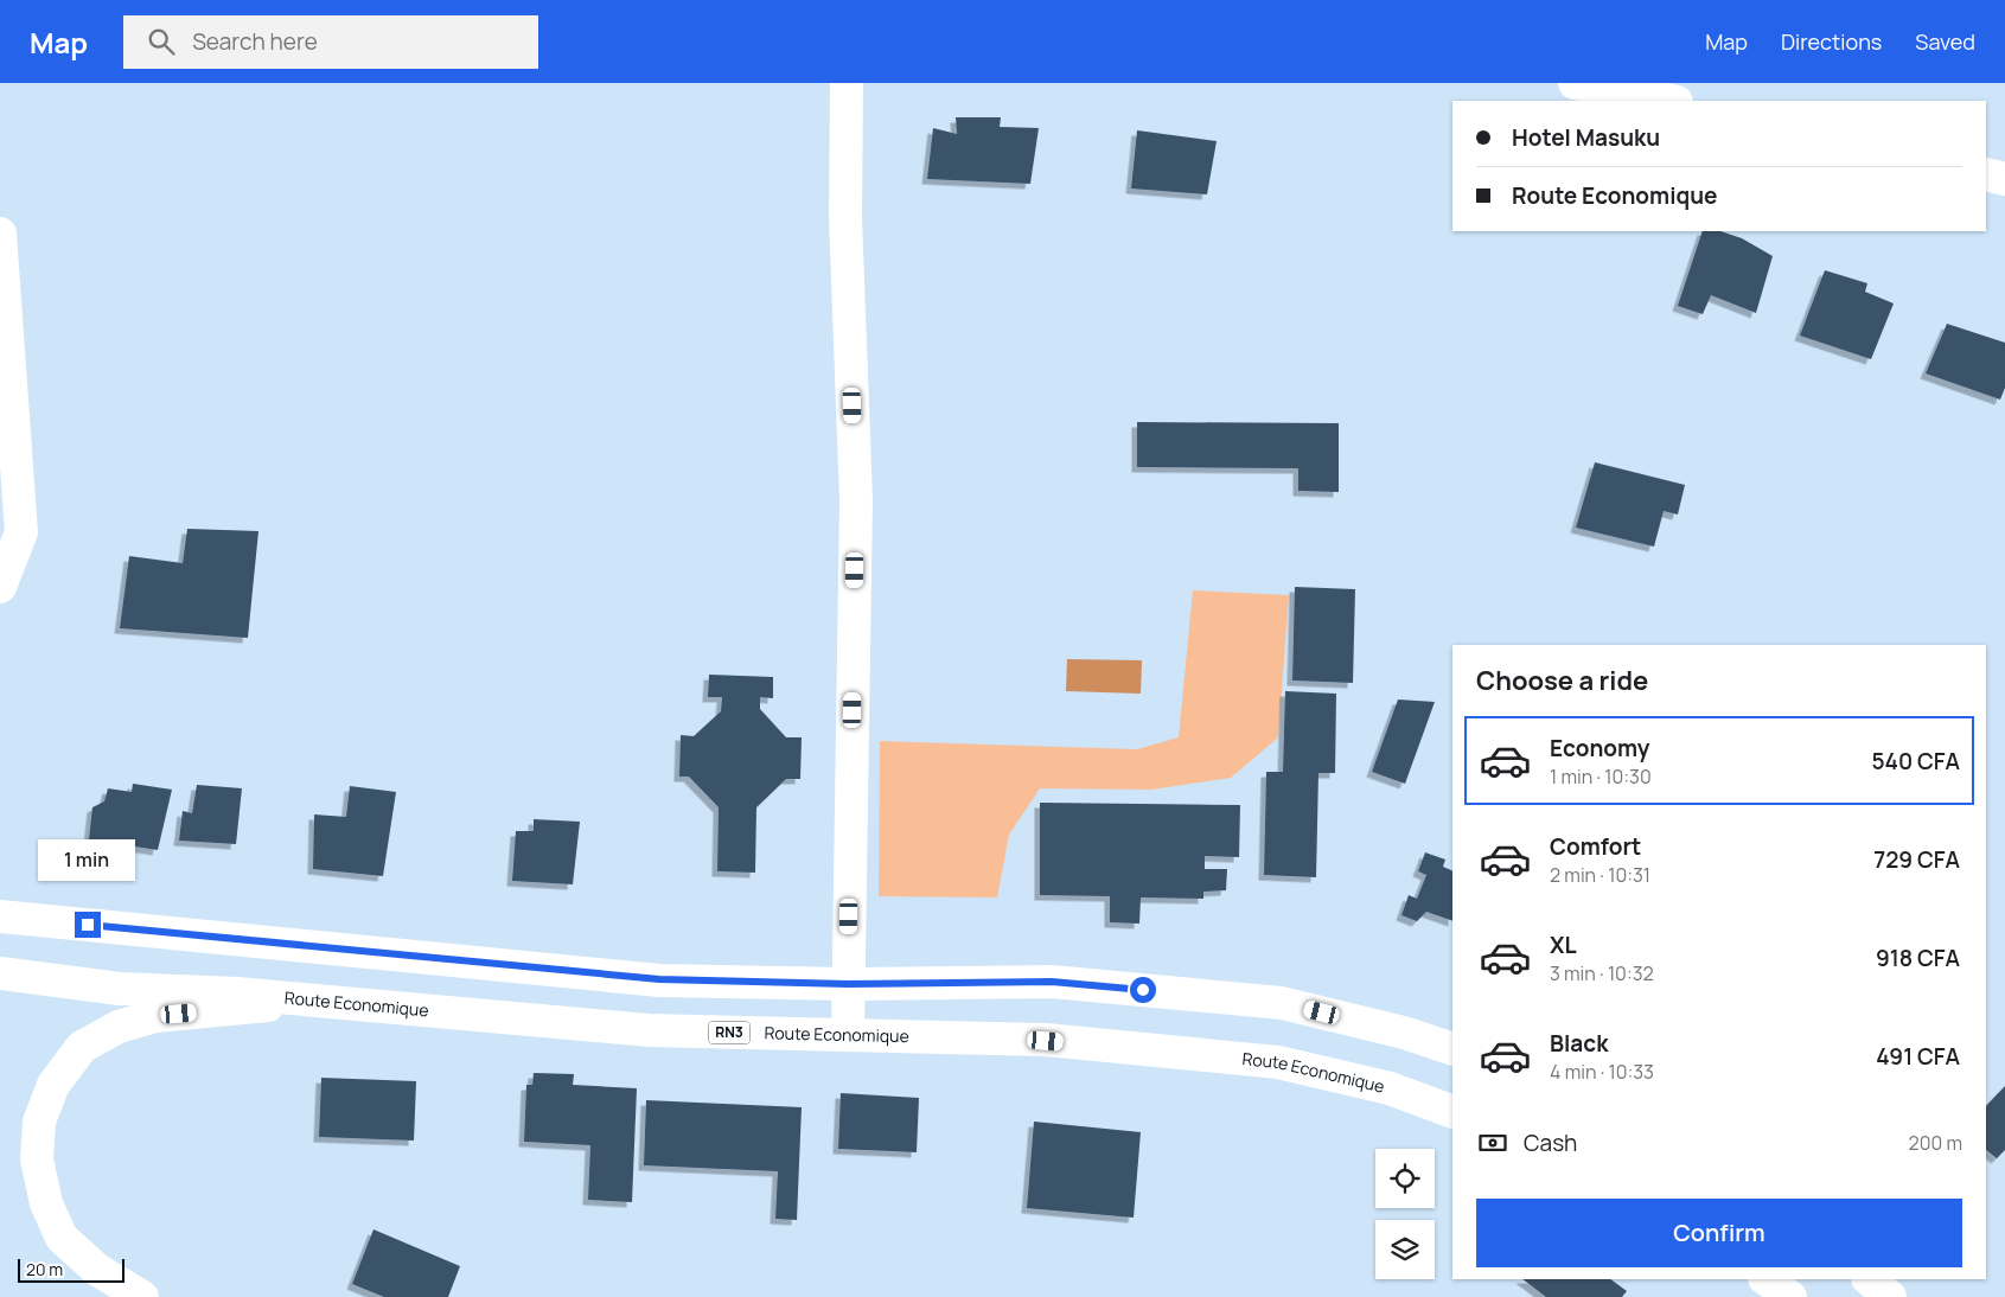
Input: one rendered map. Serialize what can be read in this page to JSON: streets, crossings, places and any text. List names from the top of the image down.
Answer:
{
  "streets": {
    "main road": ["Route Economique", "RN3"]
  },
  "scale_bar": "20 m",
  "page": {
    "header": "Map",
    "search": "Search here",
    "nav": ["Map", "Directions", "Saved"],
    "banner": ["Hotel Masuku", "Route Economique"],
    "heading": "Choose a ride",
    "list": [
      {
        "name": "Economy",
        "note": "1 min · 10:30",
        "value": "540 CFA"
      },
      {
        "name": "Comfort",
        "note": "2 min · 10:31",
        "value": "729 CFA"
      },
      {
        "name": "XL",
        "note": "3 min · 10:32",
        "value": "918 CFA"
      },
      {
        "name": "Black",
        "note": "4 min · 10:33",
        "value": "491 CFA"
      }
    ],
    "bubble": "1 min",
    "pay": ["Cash", "200 m"],
    "buttons": "Confirm",
    "scale": "20 m"
  }
}
